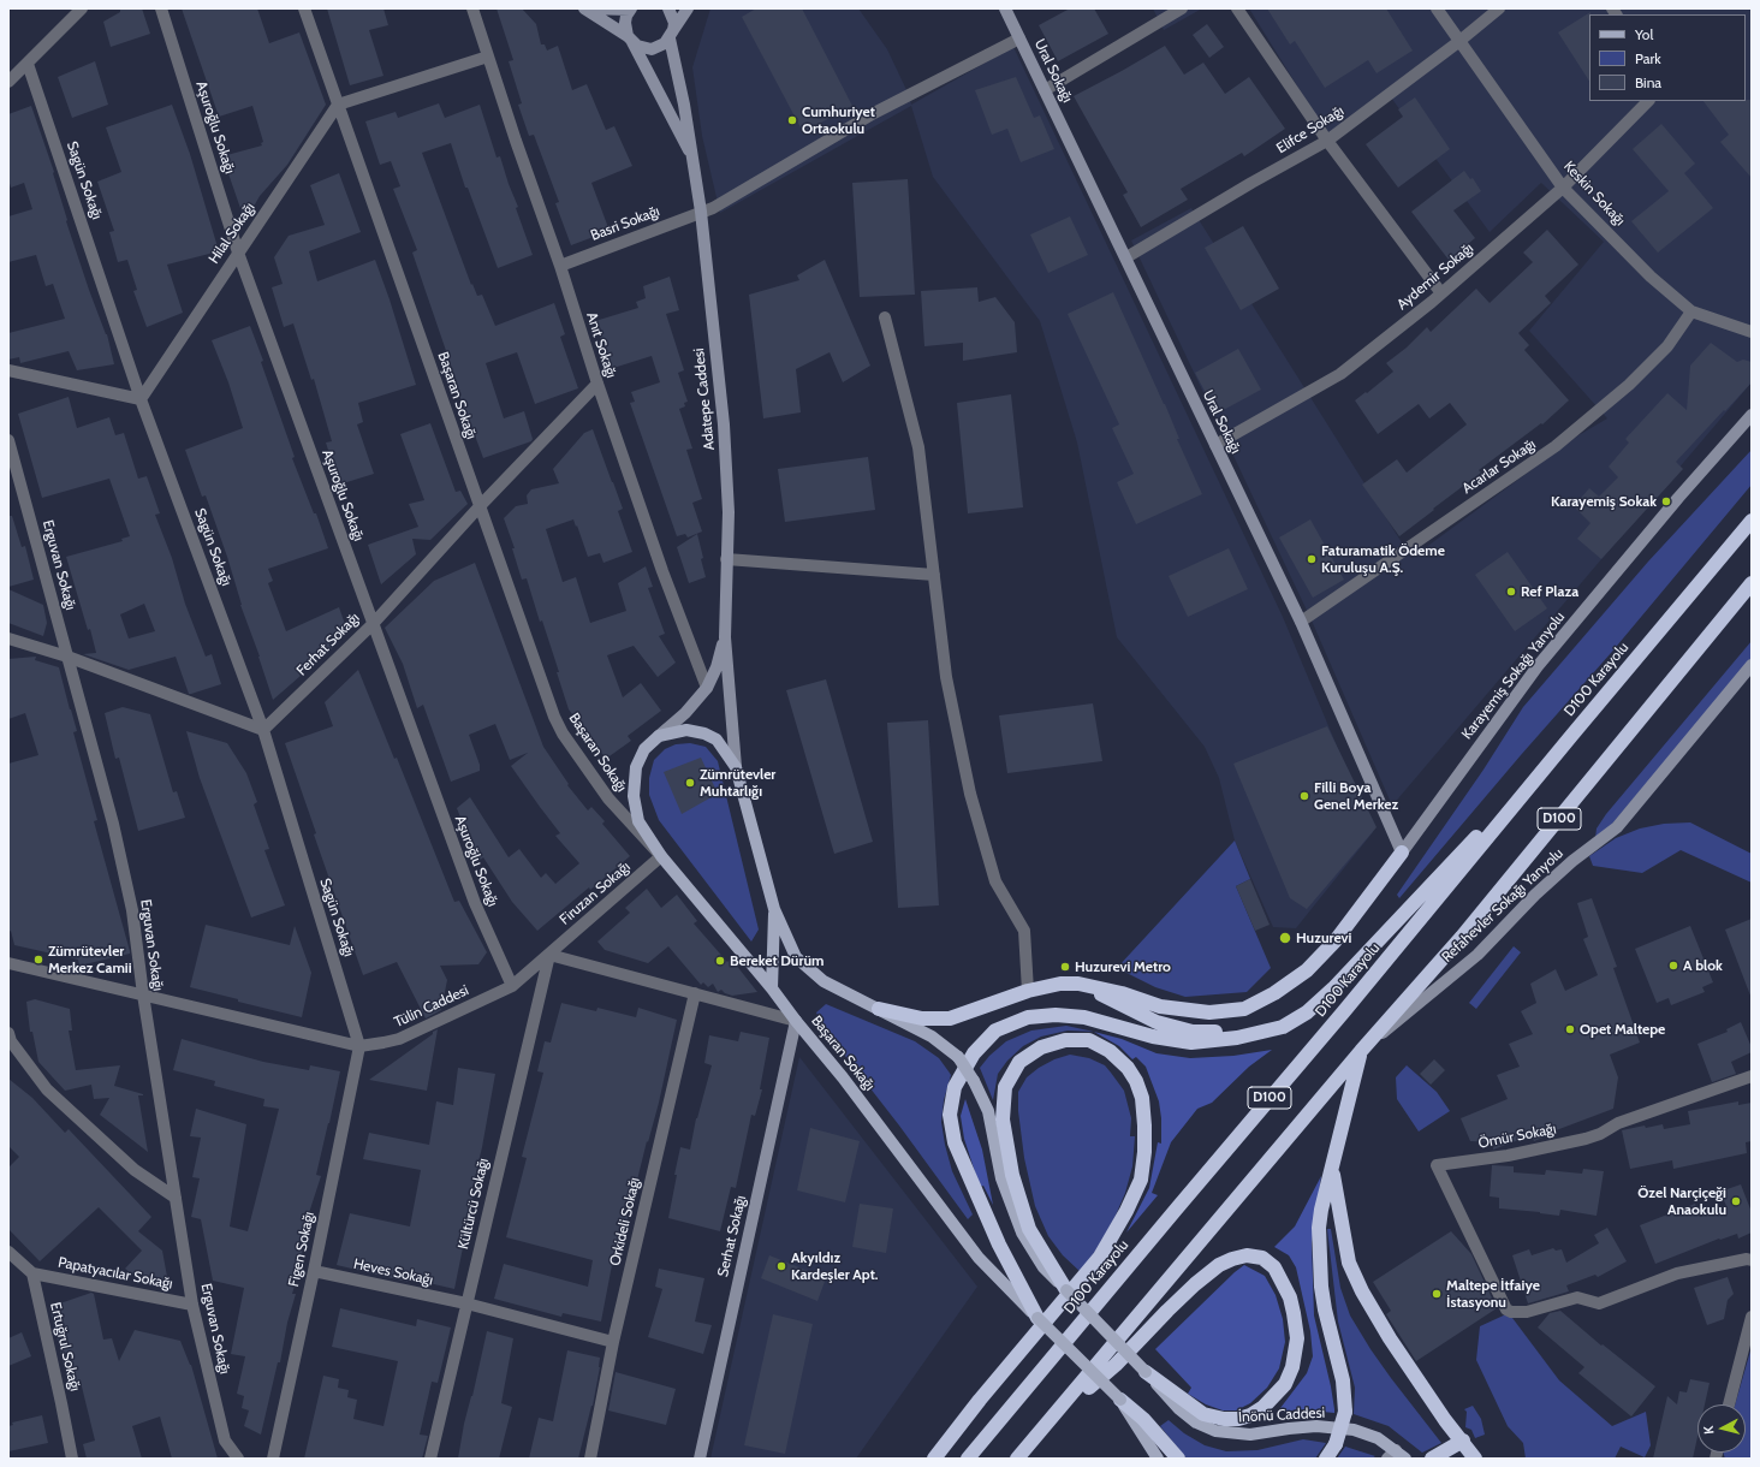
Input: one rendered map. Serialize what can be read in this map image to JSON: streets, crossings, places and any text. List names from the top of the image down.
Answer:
{
  "streets": {
    "highway": ["D100 Karayolu", "D100"],
    "main road": [
      "Ural Sokağı",
      "Başaran Sokağı",
      "Adatepe Caddesi",
      "Karayemiş Sokağı Yanyolu",
      "Refahevler Sokağı Yanyolu",
      "Serhat Sokağı",
      "İnönü Caddesi"
    ],
    "street": [
      "Aşuroğlu Sokağı",
      "Elifce Sokağı",
      "Sagün Sokağı",
      "Keskin Sokağı",
      "Basri Sokağı",
      "Hilal Sokağı",
      "Aydemir Sokağı",
      "Anıt Sokağı",
      "Acarlar Sokağı",
      "Erguvan Sokağı",
      "Ferhat Sokağı",
      "Firuzan Sokağı",
      "Tülin Caddesi",
      "Ömür Sokağı",
      "Kültürcü Sokağı",
      "Orkideli Sokağı",
      "Figen Sokağı",
      "Heves Sokağı",
      "Papatyacılar Sokağı",
      "Ertuğrul Sokağı"
    ]
  },
  "crossings": [
    ["Ural Sokağı", "Elifce Sokağı"],
    ["Ural Sokağı", "Basri Sokağı"],
    ["Ural Sokağı", "Aydemir Sokağı"],
    ["Ural Sokağı", "Acarlar Sokağı"],
    ["Ural Sokağı", "Karayemiş Sokağı Yanyolu"],
    ["Aşuroğlu Sokağı", "Hilal Sokağı"],
    ["Aşuroğlu Sokağı", "Ferhat Sokağı"],
    ["Aşuroğlu Sokağı", "Tülin Caddesi"],
    ["Elifce Sokağı", "Keskin Sokağı"],
    ["Sagün Sokağı", "Hilal Sokağı"],
    ["Sagün Sokağı", "Ferhat Sokağı"],
    ["Sagün Sokağı", "Tülin Caddesi"],
    ["Sagün Sokağı", "Figen Sokağı"],
    ["Keskin Sokağı", "Aydemir Sokağı"],
    ["Keskin Sokağı", "Acarlar Sokağı"],
    ["Basri Sokağı", "Anıt Sokağı"],
    ["Basri Sokağı", "Adatepe Caddesi"],
    ["Hilal Sokağı", "Başaran Sokağı"],
    ["Anıt Sokağı", "Adatepe Caddesi"],
    ["Anıt Sokağı", "Ferhat Sokağı"],
    ["Başaran Sokağı", "Adatepe Caddesi"],
    ["Başaran Sokağı", "Ferhat Sokağı"],
    ["Başaran Sokağı", "Firuzan Sokağı"],
    ["Başaran Sokağı", "Serhat Sokağı"],
    ["Adatepe Caddesi", "Firuzan Sokağı"],
    ["Erguvan Sokağı", "Tülin Caddesi"],
    ["Erguvan Sokağı", "Papatyacılar Sokağı"],
    ["D100", "Refahevler Sokağı Yanyolu"],
    ["Firuzan Sokağı", "Tülin Caddesi"],
    ["Firuzan Sokağı", "Kültürcü Sokağı"],
    ["Tülin Caddesi", "Kültürcü Sokağı"],
    ["Tülin Caddesi", "Figen Sokağı"],
    ["Kültürcü Sokağı", "Heves Sokağı"],
    ["Orkideli Sokağı", "Heves Sokağı"],
    ["Figen Sokağı", "Heves Sokağı"],
    ["Papatyacılar Sokağı", "Ertuğrul Sokağı"]
  ],
  "places": [
    "Cumhuriyet Ortaokulu",
    "Karayemiş Sokak",
    "Faturamatik Ödeme Kuruluşu A.Ş.",
    "Ref Plaza",
    "Zümrütevler Muhtarlığı",
    "Filli Boya Genel Merkez",
    "Huzurevi",
    "Zümrütevler Merkez Camii",
    "Bereket Dürüm",
    "A blok",
    "Huzurevi Metro",
    "Opet Maltepe",
    "Özel Narçiçeği Anaokulu",
    "Akyıldız Kardeşler Apt.",
    "Maltepe İtfaiye İstasyonu"
  ],
  "legend": ["Yol", "Park", "Bina"],
  "north": "left"
}
